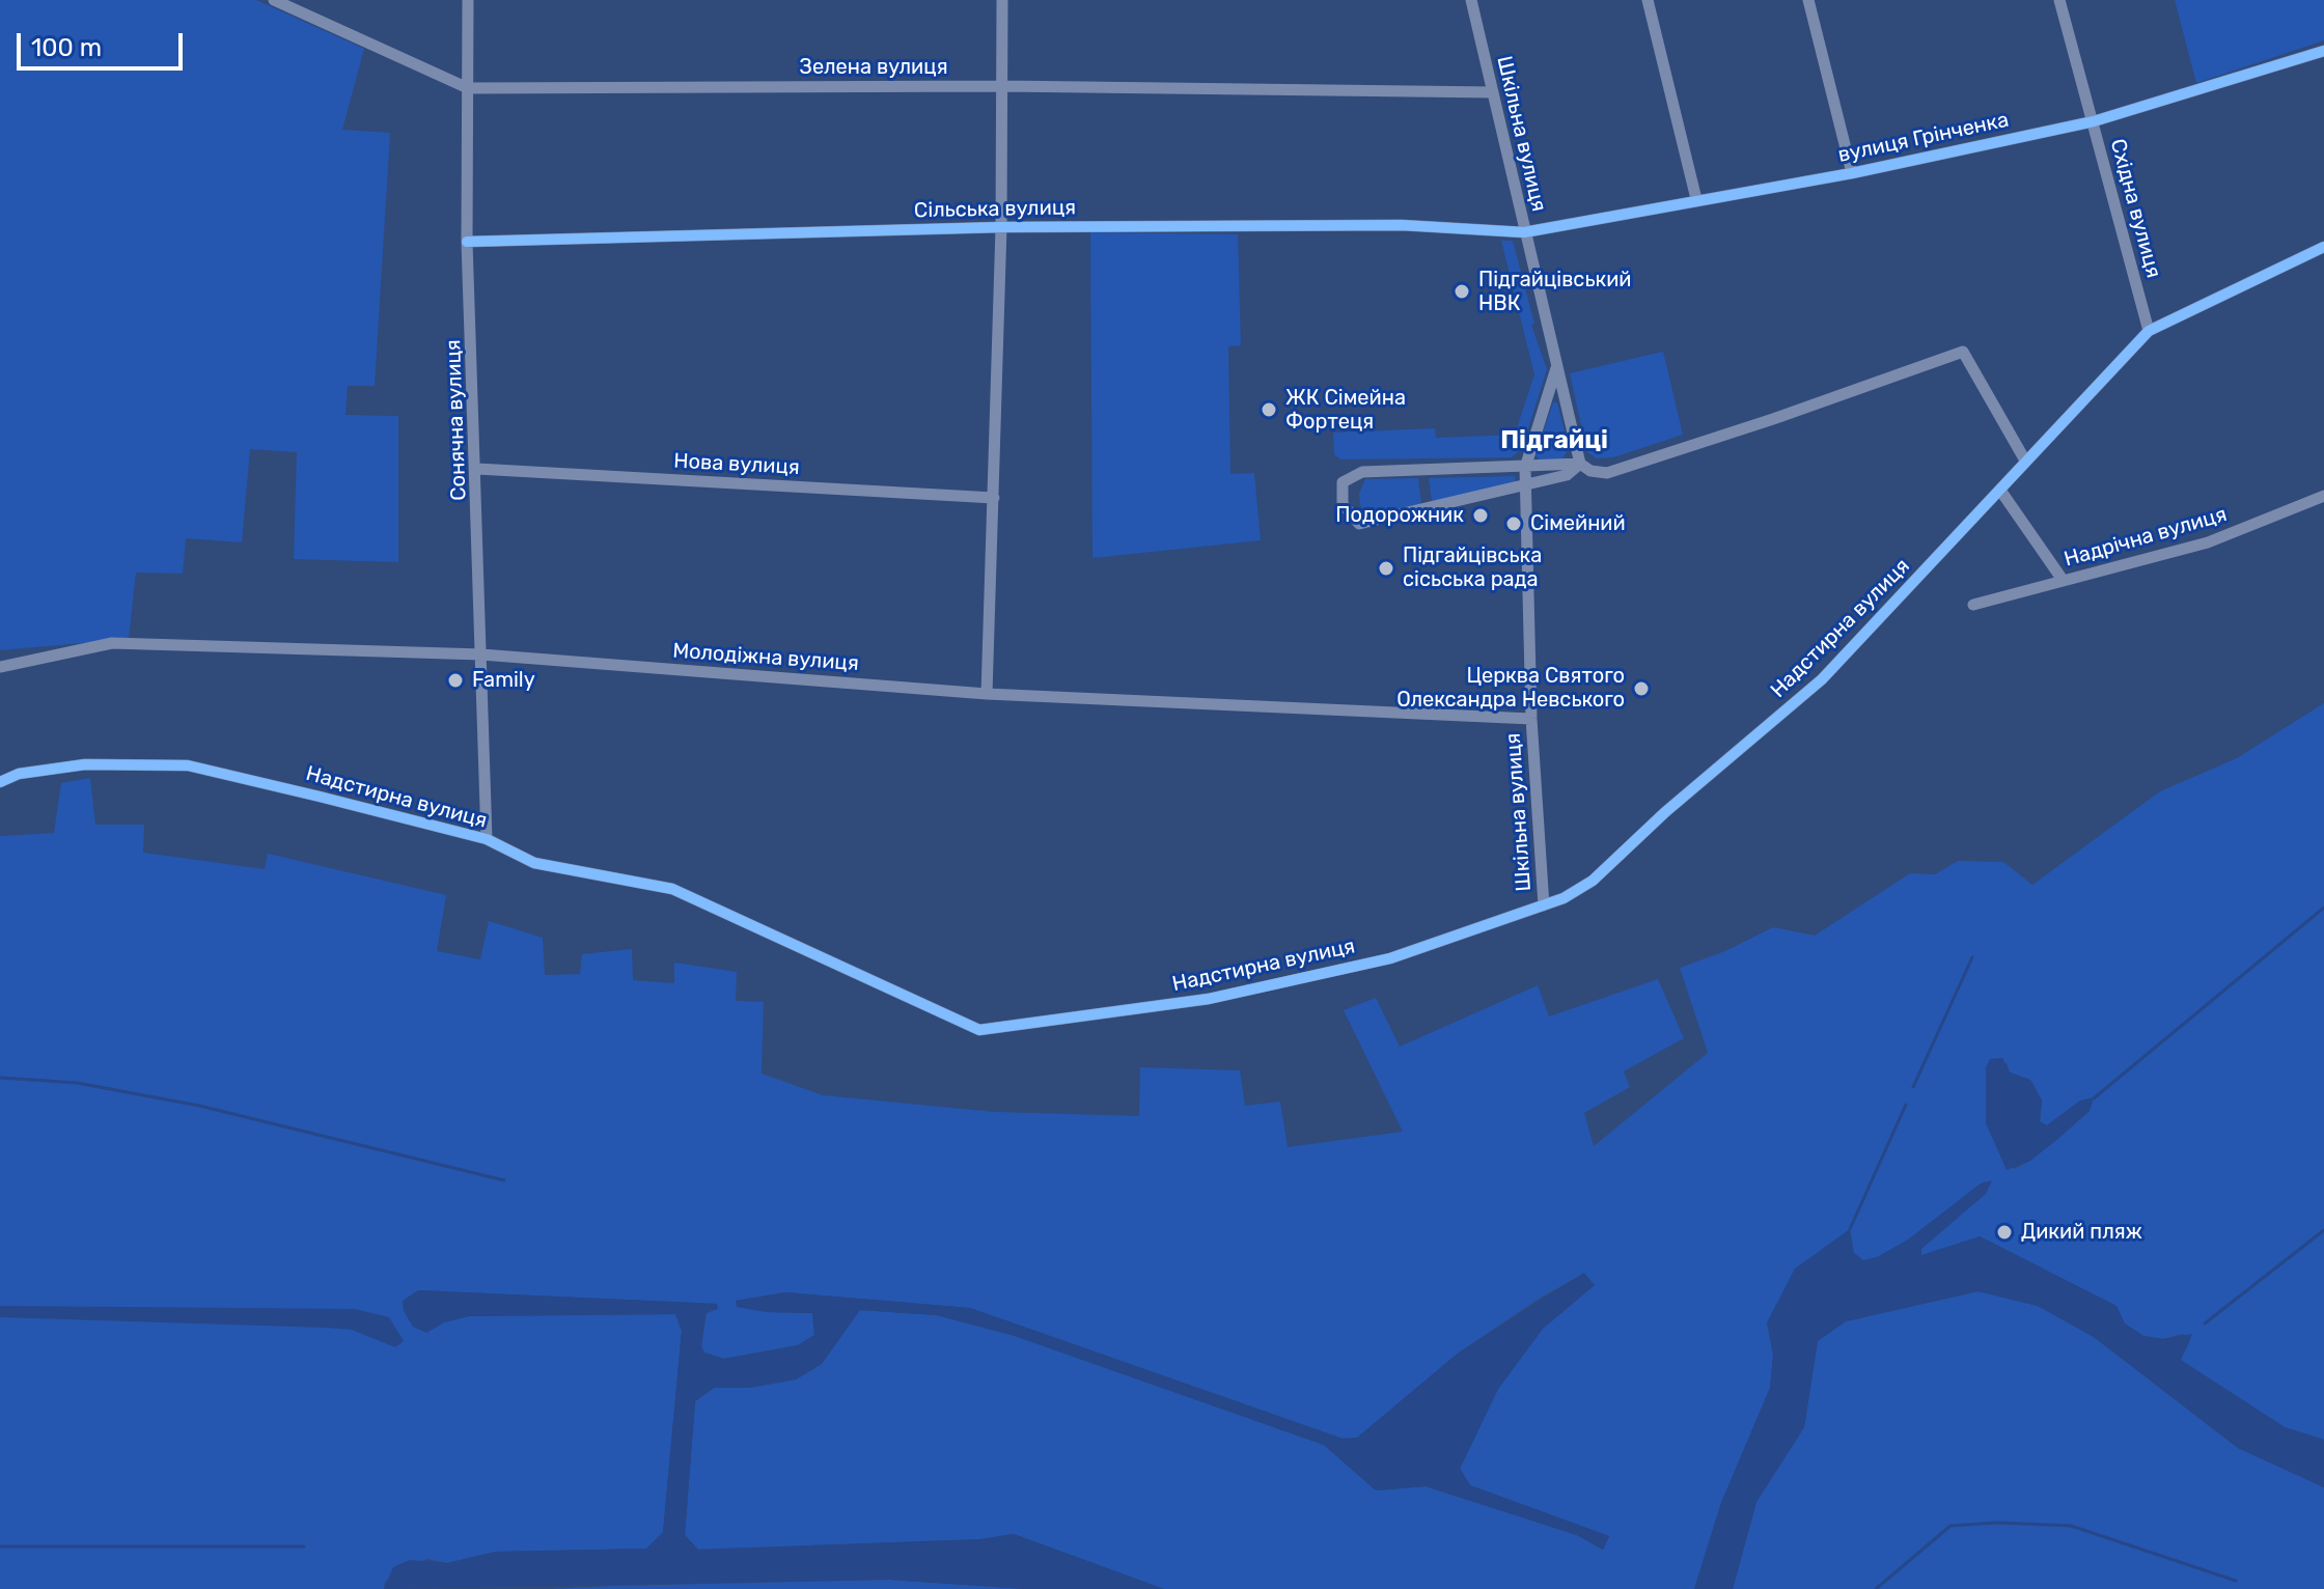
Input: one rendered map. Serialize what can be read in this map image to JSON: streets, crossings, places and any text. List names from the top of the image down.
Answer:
{
  "streets": {
    "street": [
      "Зелена вулиця",
      "Шкільна вулиця",
      "вулиця Грінченка",
      "Східна вулиця",
      "Сільська вулиця",
      "Сонячна вулиця",
      "Нова вулиця",
      "Надрічна вулиця",
      "Надстирна вулиця",
      "Молодіжна вулиця"
    ]
  },
  "crossings": [
    ["Зелена вулиця", "Шкільна вулиця"],
    ["Зелена вулиця", "Сонячна вулиця"],
    ["Шкільна вулиця", "вулиця Грінченка"],
    ["Шкільна вулиця", "Сільська вулиця"],
    ["Шкільна вулиця", "Надстирна вулиця"],
    ["Шкільна вулиця", "Молодіжна вулиця"],
    ["вулиця Грінченка", "Східна вулиця"],
    ["вулиця Грінченка", "Сільська вулиця"],
    ["Східна вулиця", "Надстирна вулиця"],
    ["Сільська вулиця", "Сонячна вулиця"],
    ["Сонячна вулиця", "Нова вулиця"],
    ["Сонячна вулиця", "Надстирна вулиця"],
    ["Сонячна вулиця", "Молодіжна вулиця"]
  ],
  "districts": ["Підгайці"],
  "places": [
    "Підгайцівський НВК",
    "ЖК Сімейна Фортеця",
    "Подорожник",
    "Сімейний",
    "Підгайцівська сісьська рада",
    "Family",
    "Церква Святого Олександра Невського",
    "Дикий пляж"
  ],
  "scale_bar": "100 m"
}
